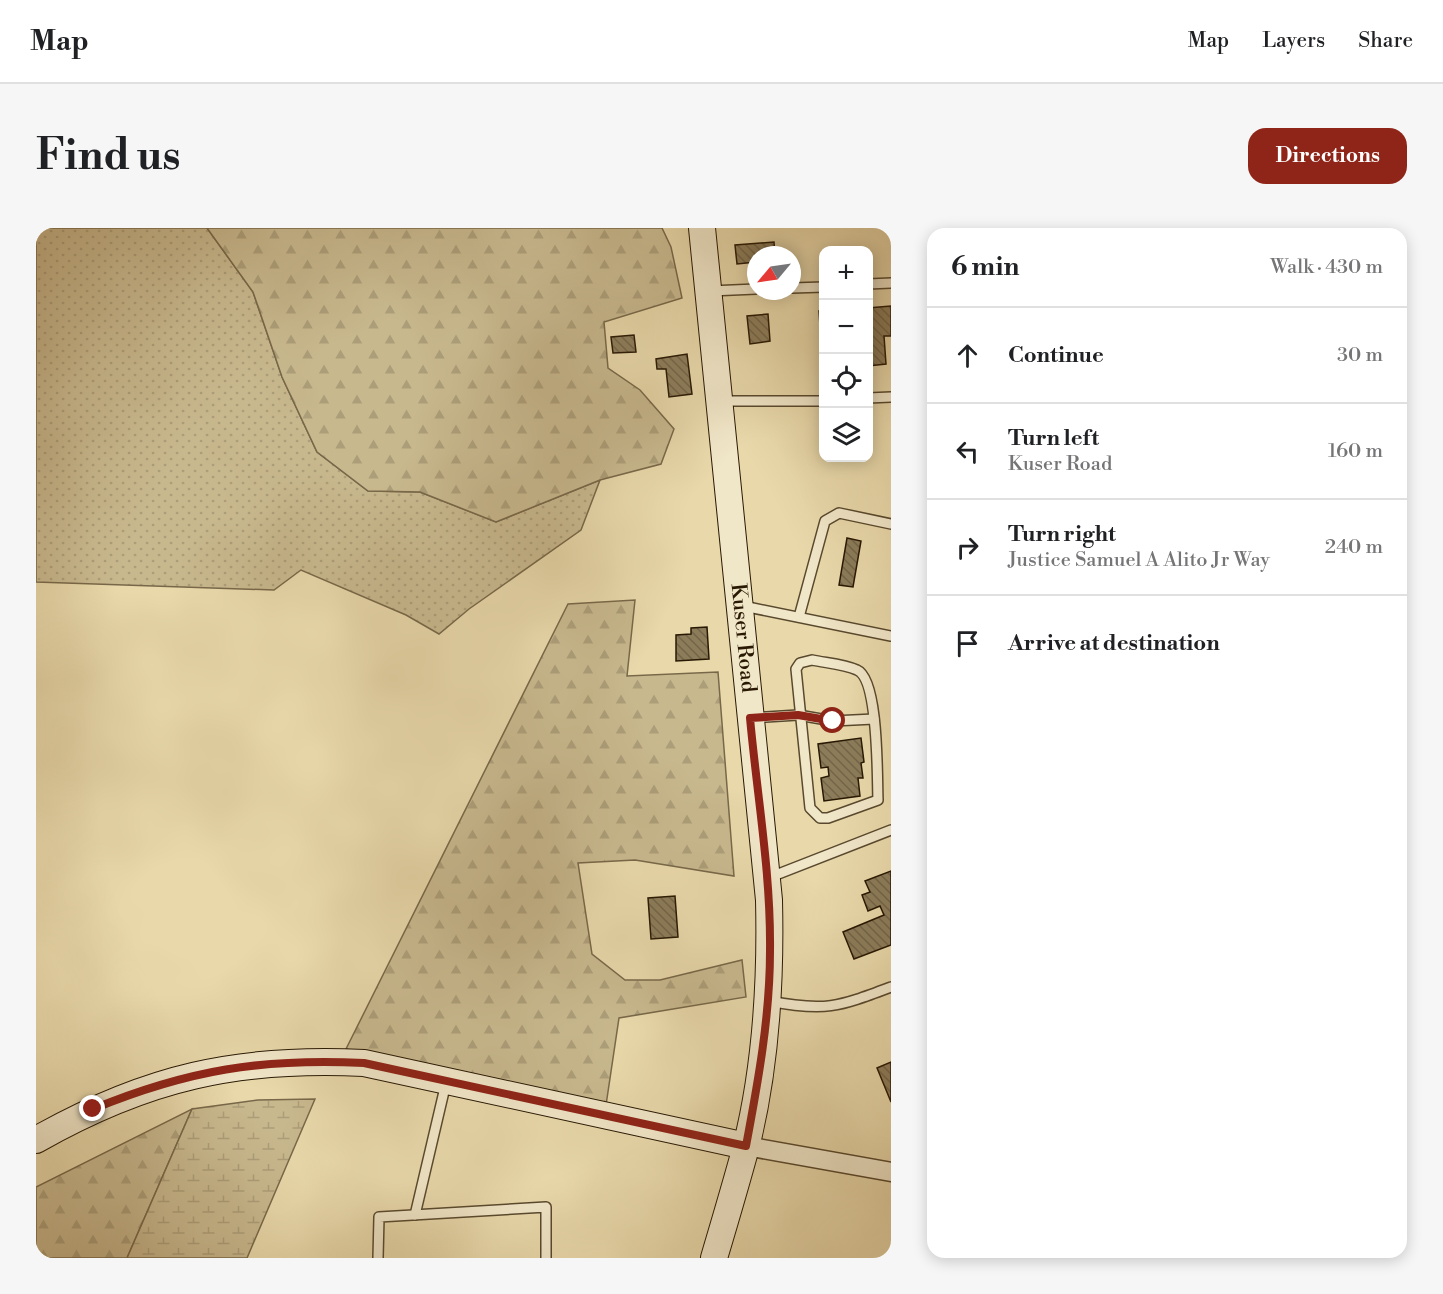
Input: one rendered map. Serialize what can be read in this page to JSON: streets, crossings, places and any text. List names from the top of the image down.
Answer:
{
  "streets": {
    "street": ["Kuser Road"]
  },
  "north": "bottom left",
  "page": {
    "header": "Map",
    "nav": ["Map", "Layers", "Share"],
    "buttons": "Directions",
    "title": "Find us",
    "heading": ["6 min", "Walk · 430 m"],
    "map_buttons": ["+", "−"],
    "list": [
      ["Continue", "30 m"],
      ["Turn left", "Kuser Road", "160 m"],
      ["Turn right", "Justice Samuel A Alito Jr Way", "240 m"],
      "Arrive at destination"
    ]
  }
}
